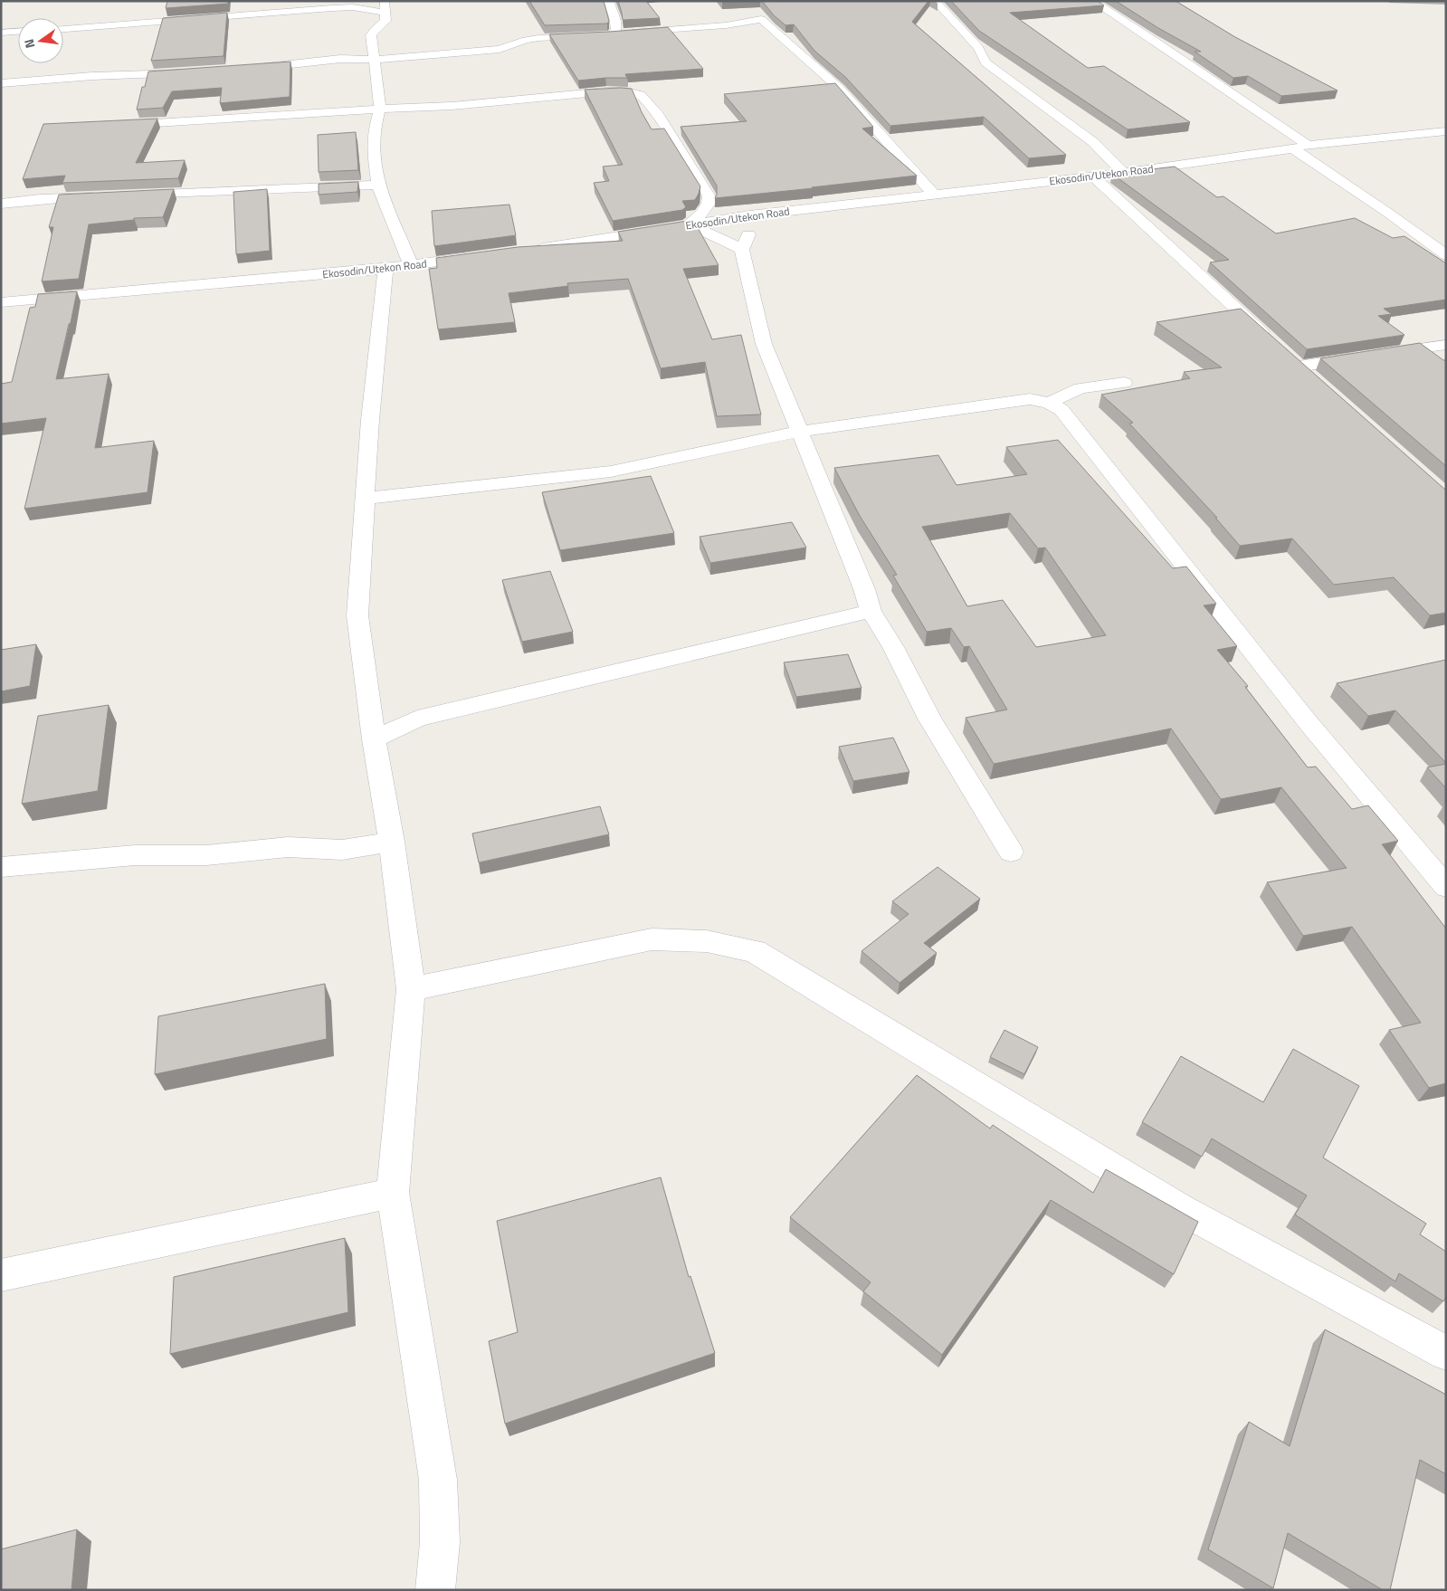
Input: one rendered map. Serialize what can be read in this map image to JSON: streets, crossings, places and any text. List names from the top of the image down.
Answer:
{
  "streets": {
    "street": ["Ekosodin/Utekon Road"]
  },
  "north": "left"
}
